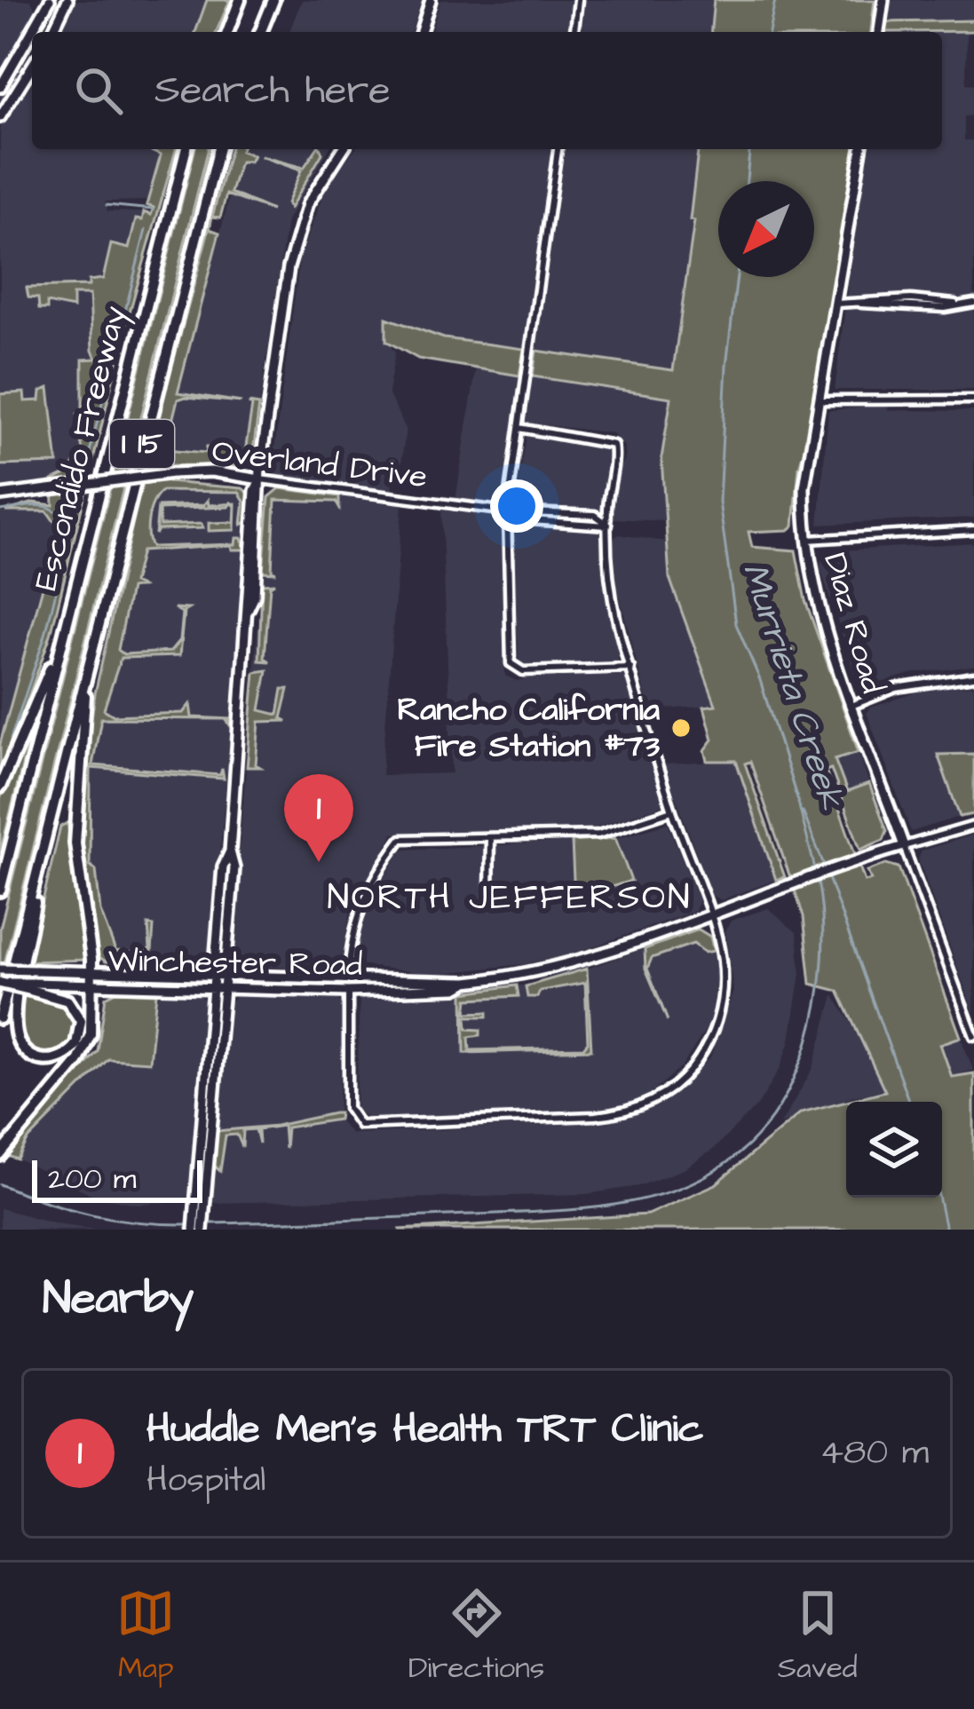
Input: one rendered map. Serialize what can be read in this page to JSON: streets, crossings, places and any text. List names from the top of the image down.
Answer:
{
  "streets": {
    "highway": ["I 15", "Escondido Freeway"],
    "main road": ["Overland Drive", "Diaz Road", "Winchester Road"]
  },
  "crossings": [
    ["Diaz Road", "Winchester Road"]
  ],
  "districts": ["NORTH JEFFERSON"],
  "water": ["Murrieta Creek"],
  "places": ["Rancho California Fire Station #73"],
  "scale_bar": "200 m",
  "north": "bottom left",
  "page": {
    "search": "Search here",
    "pins": "1",
    "scale": "200 m",
    "heading": "Nearby",
    "list": [
      {
        "mark": "1",
        "name": "Huddle Men's Health TRT Clinic",
        "note": "Hospital",
        "value": "480 m"
      }
    ],
    "nav": ["Map", "Directions", "Saved"]
  }
}
